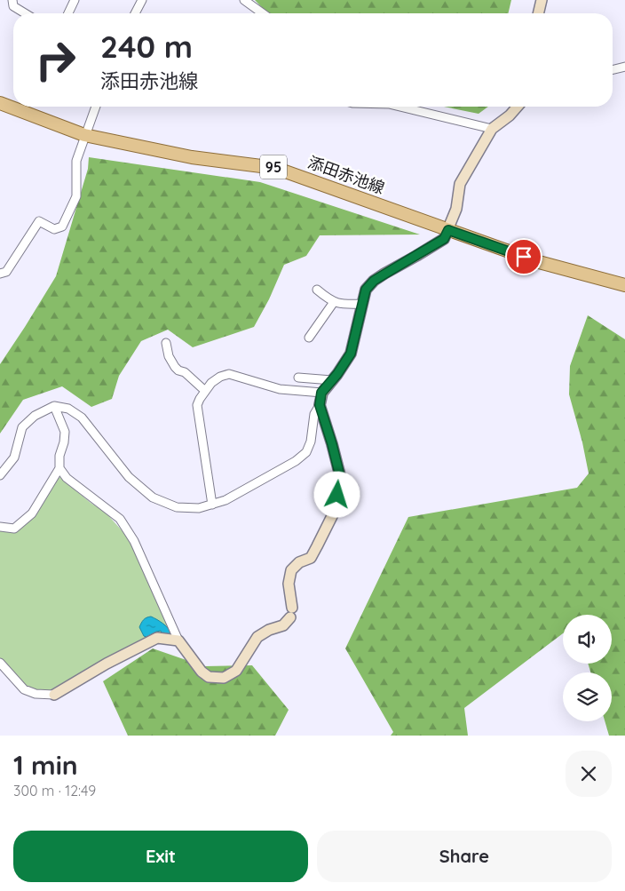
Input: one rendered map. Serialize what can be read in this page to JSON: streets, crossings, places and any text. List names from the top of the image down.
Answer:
{
  "streets": {
    "main road": ["95", "添田赤池線"]
  },
  "page": {
    "turn": ["240 m", "添田赤池線"],
    "heading": ["1 min", "300 m · 12:49"],
    "buttons": ["Exit", "Share"]
  }
}
